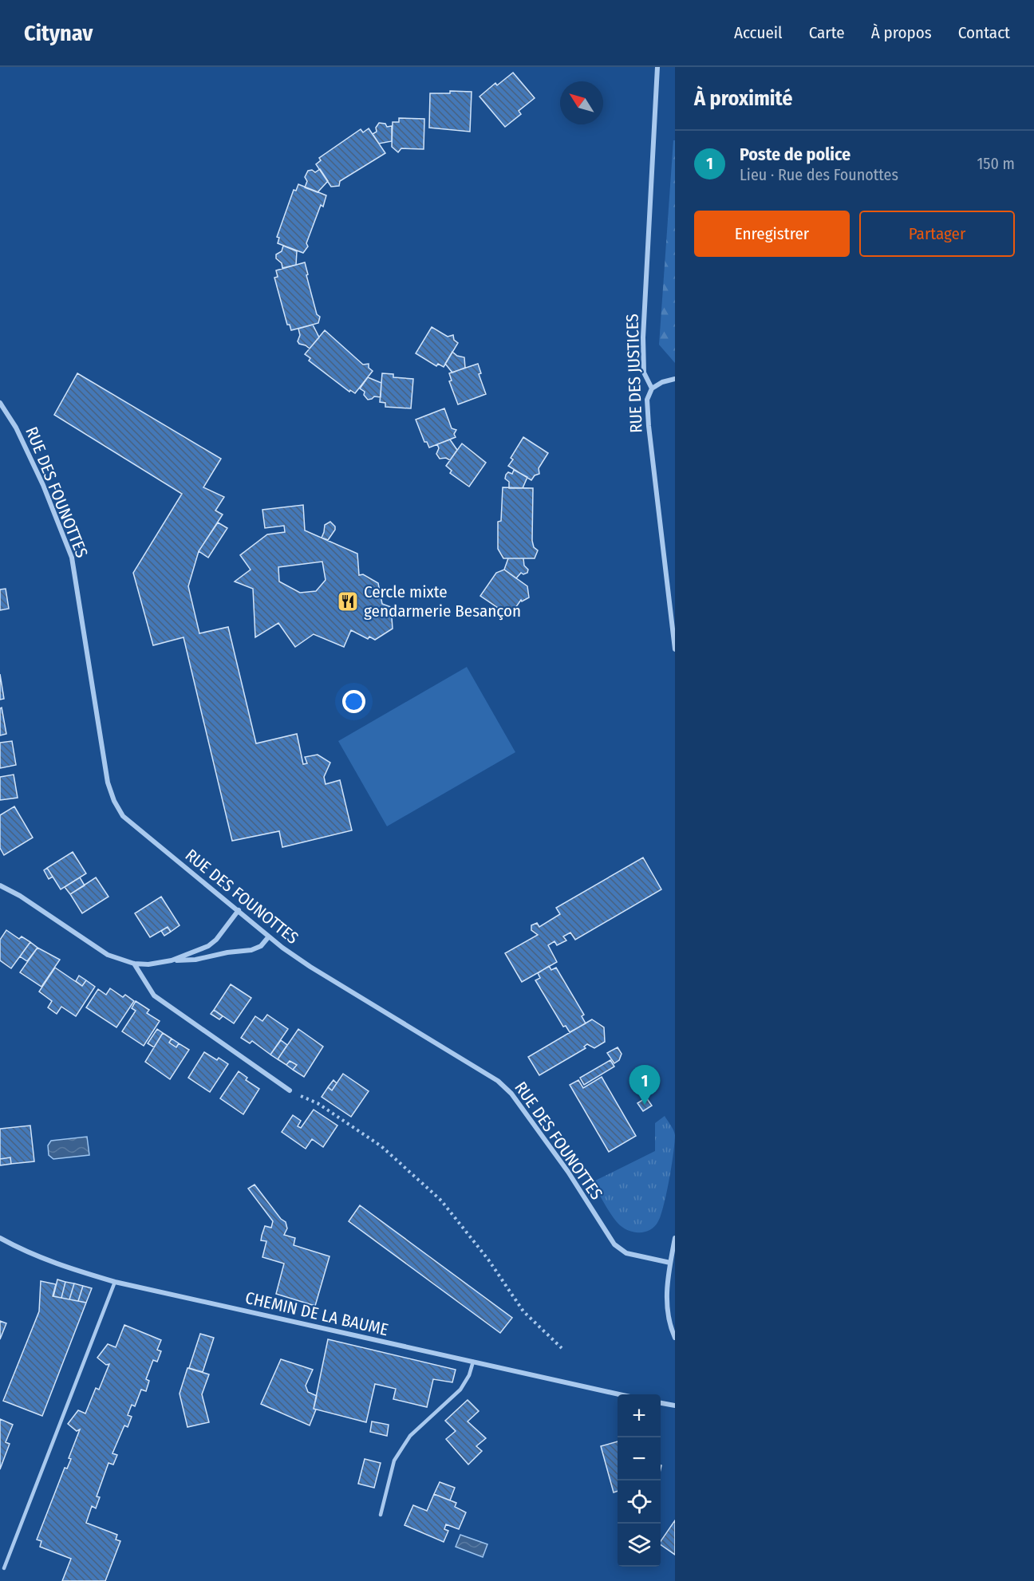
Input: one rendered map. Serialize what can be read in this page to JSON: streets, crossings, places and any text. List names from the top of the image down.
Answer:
{
  "streets": {
    "street": ["RUE DES JUSTICES", "RUE DES FOUNOTTES", "CHEMIN DE LA BAUME"]
  },
  "places": {
    "restaurant": ["Cercle mixte gendarmerie Besançon"]
  },
  "north": "top left",
  "page": {
    "header": "Citynav",
    "nav": [
      "Accueil",
      "Carte",
      "À propos",
      "Contact"
    ],
    "heading": "À proximité",
    "list": [
      {
        "mark": "1",
        "name": "Poste de police",
        "note": "Lieu · Rue des Founottes",
        "value": "150 m"
      }
    ],
    "buttons": ["Enregistrer", "Partager"],
    "pins": "1",
    "map_buttons": ["+", "−"]
  }
}
